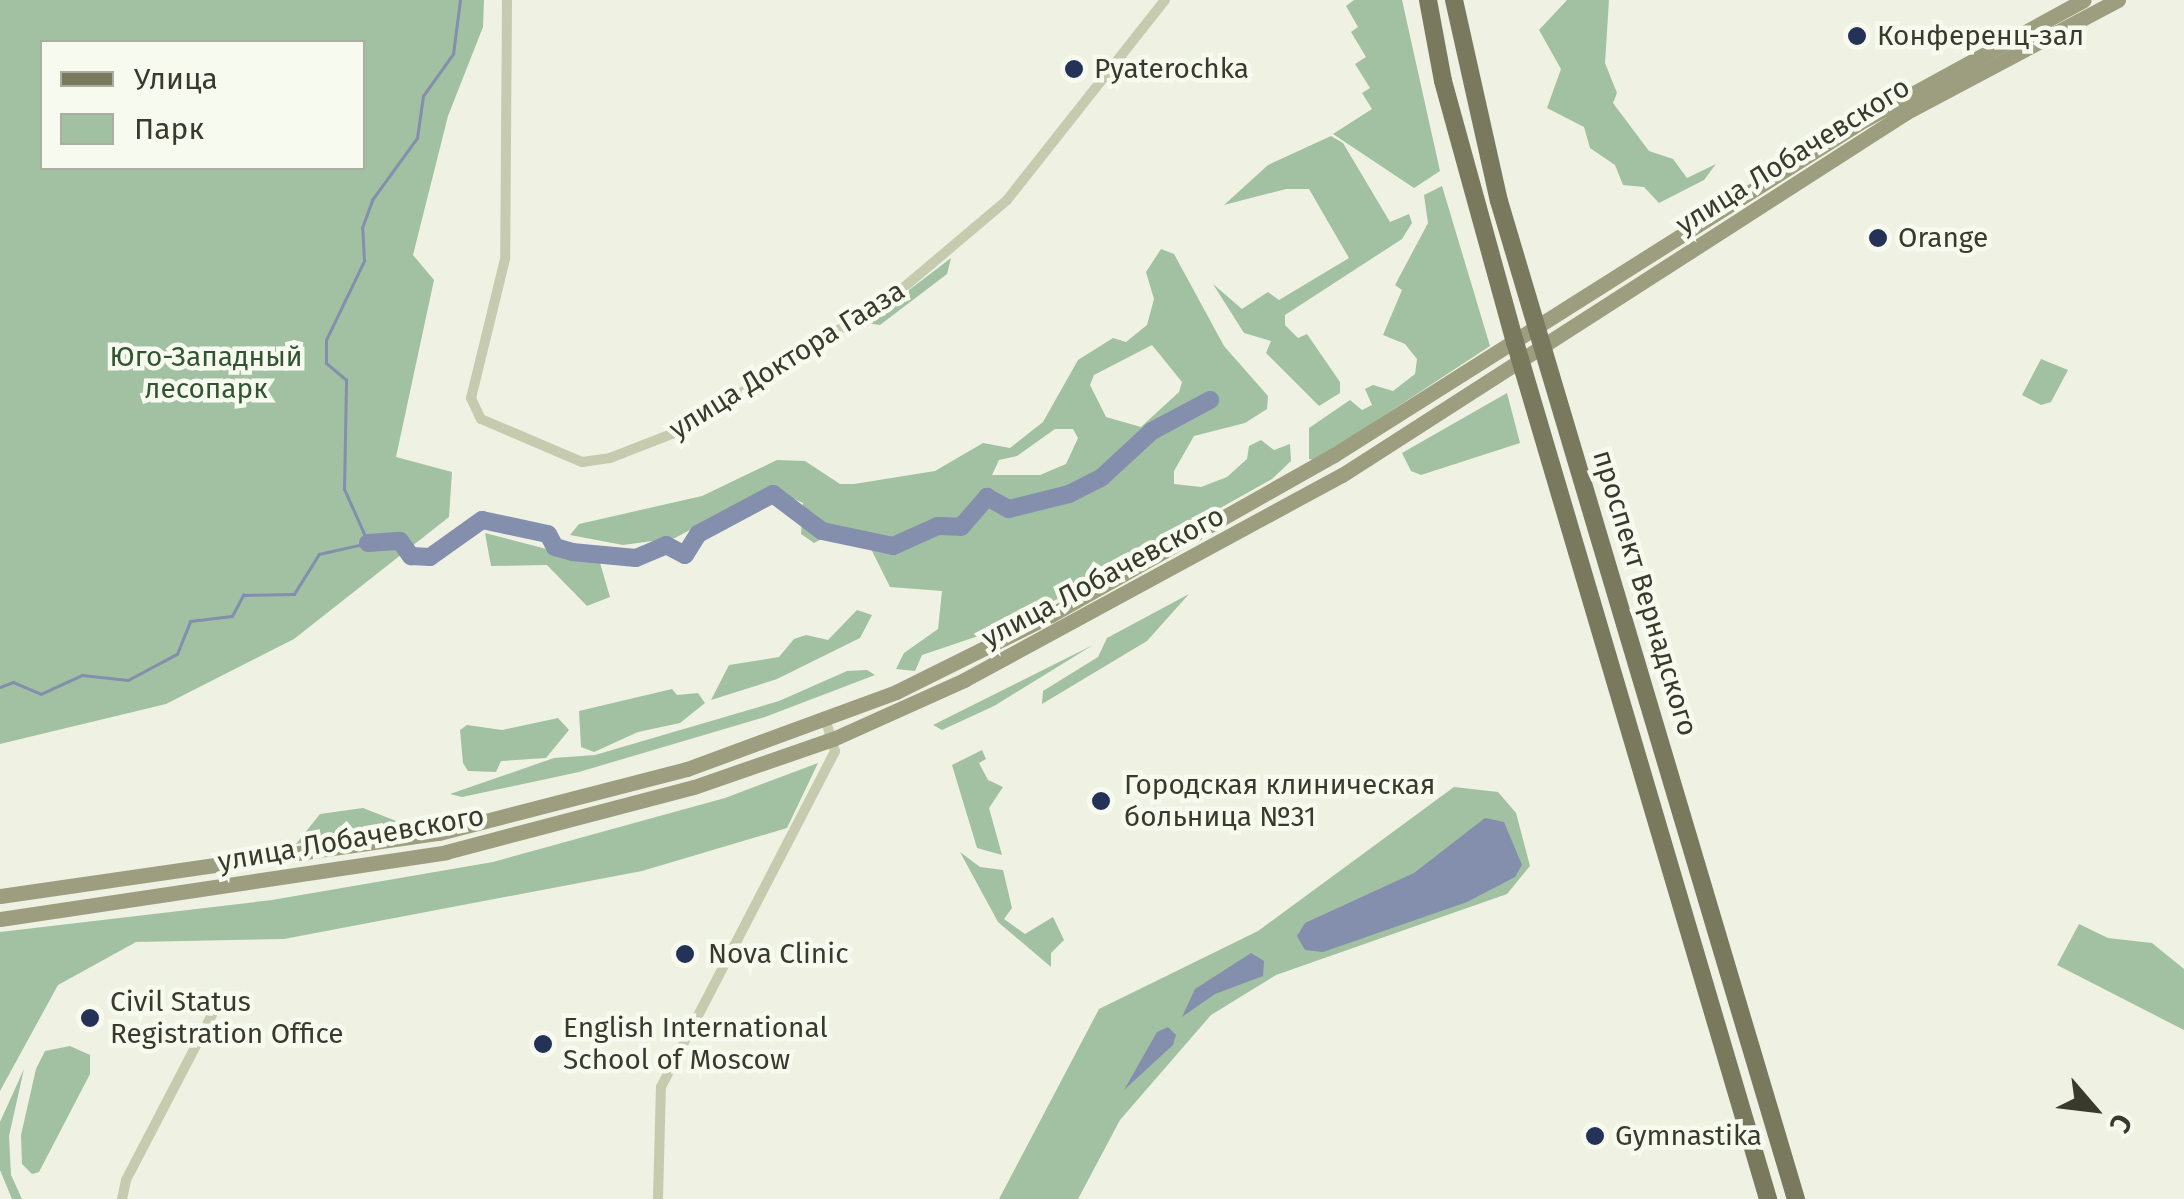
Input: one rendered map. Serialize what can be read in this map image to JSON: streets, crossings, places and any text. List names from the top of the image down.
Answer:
{
  "streets": {
    "main road": ["улица Лобачевского", "проспект Вернадского"],
    "street": ["улица Доктора Гааза"]
  },
  "crossings": [
    ["улица Лобачевского", "проспект Вернадского"]
  ],
  "parks": ["Юго-Западный лесопарк"],
  "places": [
    "Конференц-зал",
    "Pyaterochka",
    "Orange",
    "Городская клиническая больница №31",
    "Nova Clinic",
    "Civil Status Registration Office",
    "English International School of Moscow",
    "Gymnastika"
  ],
  "legend": ["Улица", "Парк"],
  "north": "bottom right"
}
